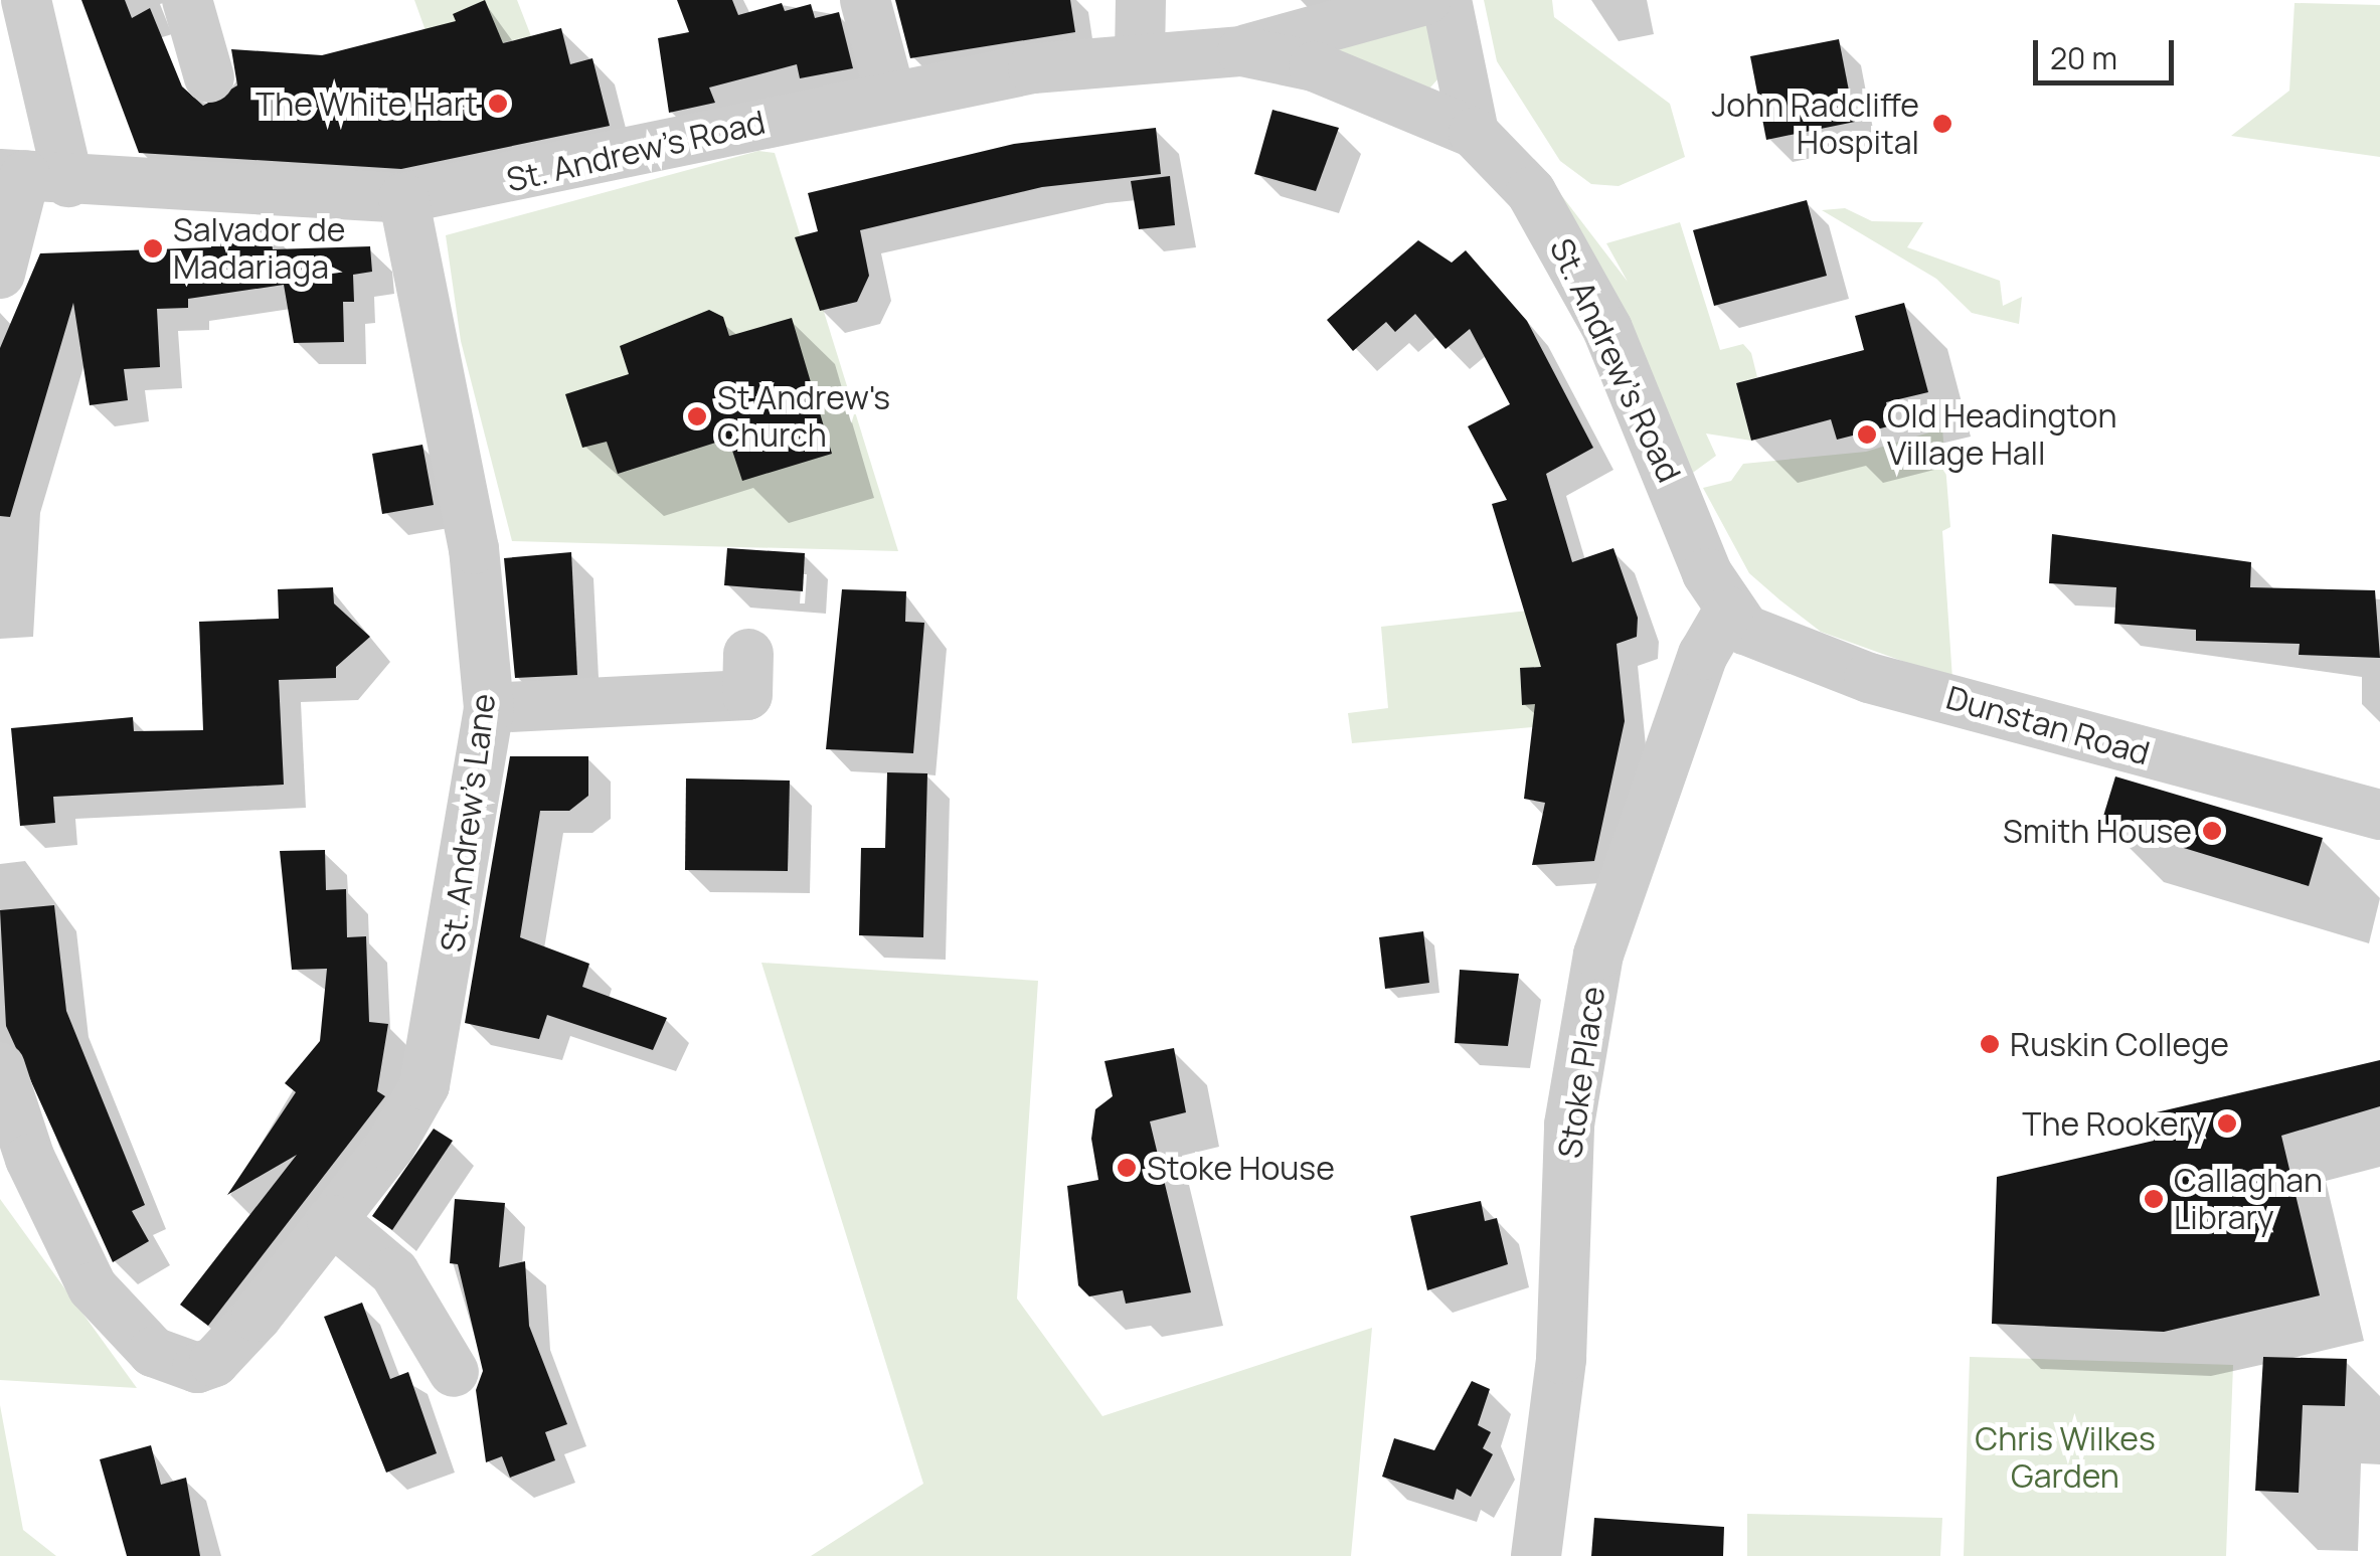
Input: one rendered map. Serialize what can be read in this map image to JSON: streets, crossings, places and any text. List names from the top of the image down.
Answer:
{
  "streets": {
    "street": [
      "St. Andrew's Road",
      "Dunstan Road",
      "St. Andrew's Lane",
      "Stoke Place"
    ]
  },
  "crossings": [
    ["St. Andrew's Road", "Dunstan Road"],
    ["St. Andrew's Road", "St. Andrew's Lane"],
    ["St. Andrew's Road", "Stoke Place"],
    ["Dunstan Road", "Stoke Place"]
  ],
  "parks": ["Chris Wilkes Garden"],
  "places": [
    "The White Hart",
    "John Radcliffe Hospital",
    "Salvador de Madariaga",
    "St Andrew's Church",
    "Old Headington Village Hall",
    "Smith House",
    "Ruskin College",
    "The Rookery",
    "Stoke House",
    "Callaghan Library"
  ],
  "scale_bar": "20 m"
}
